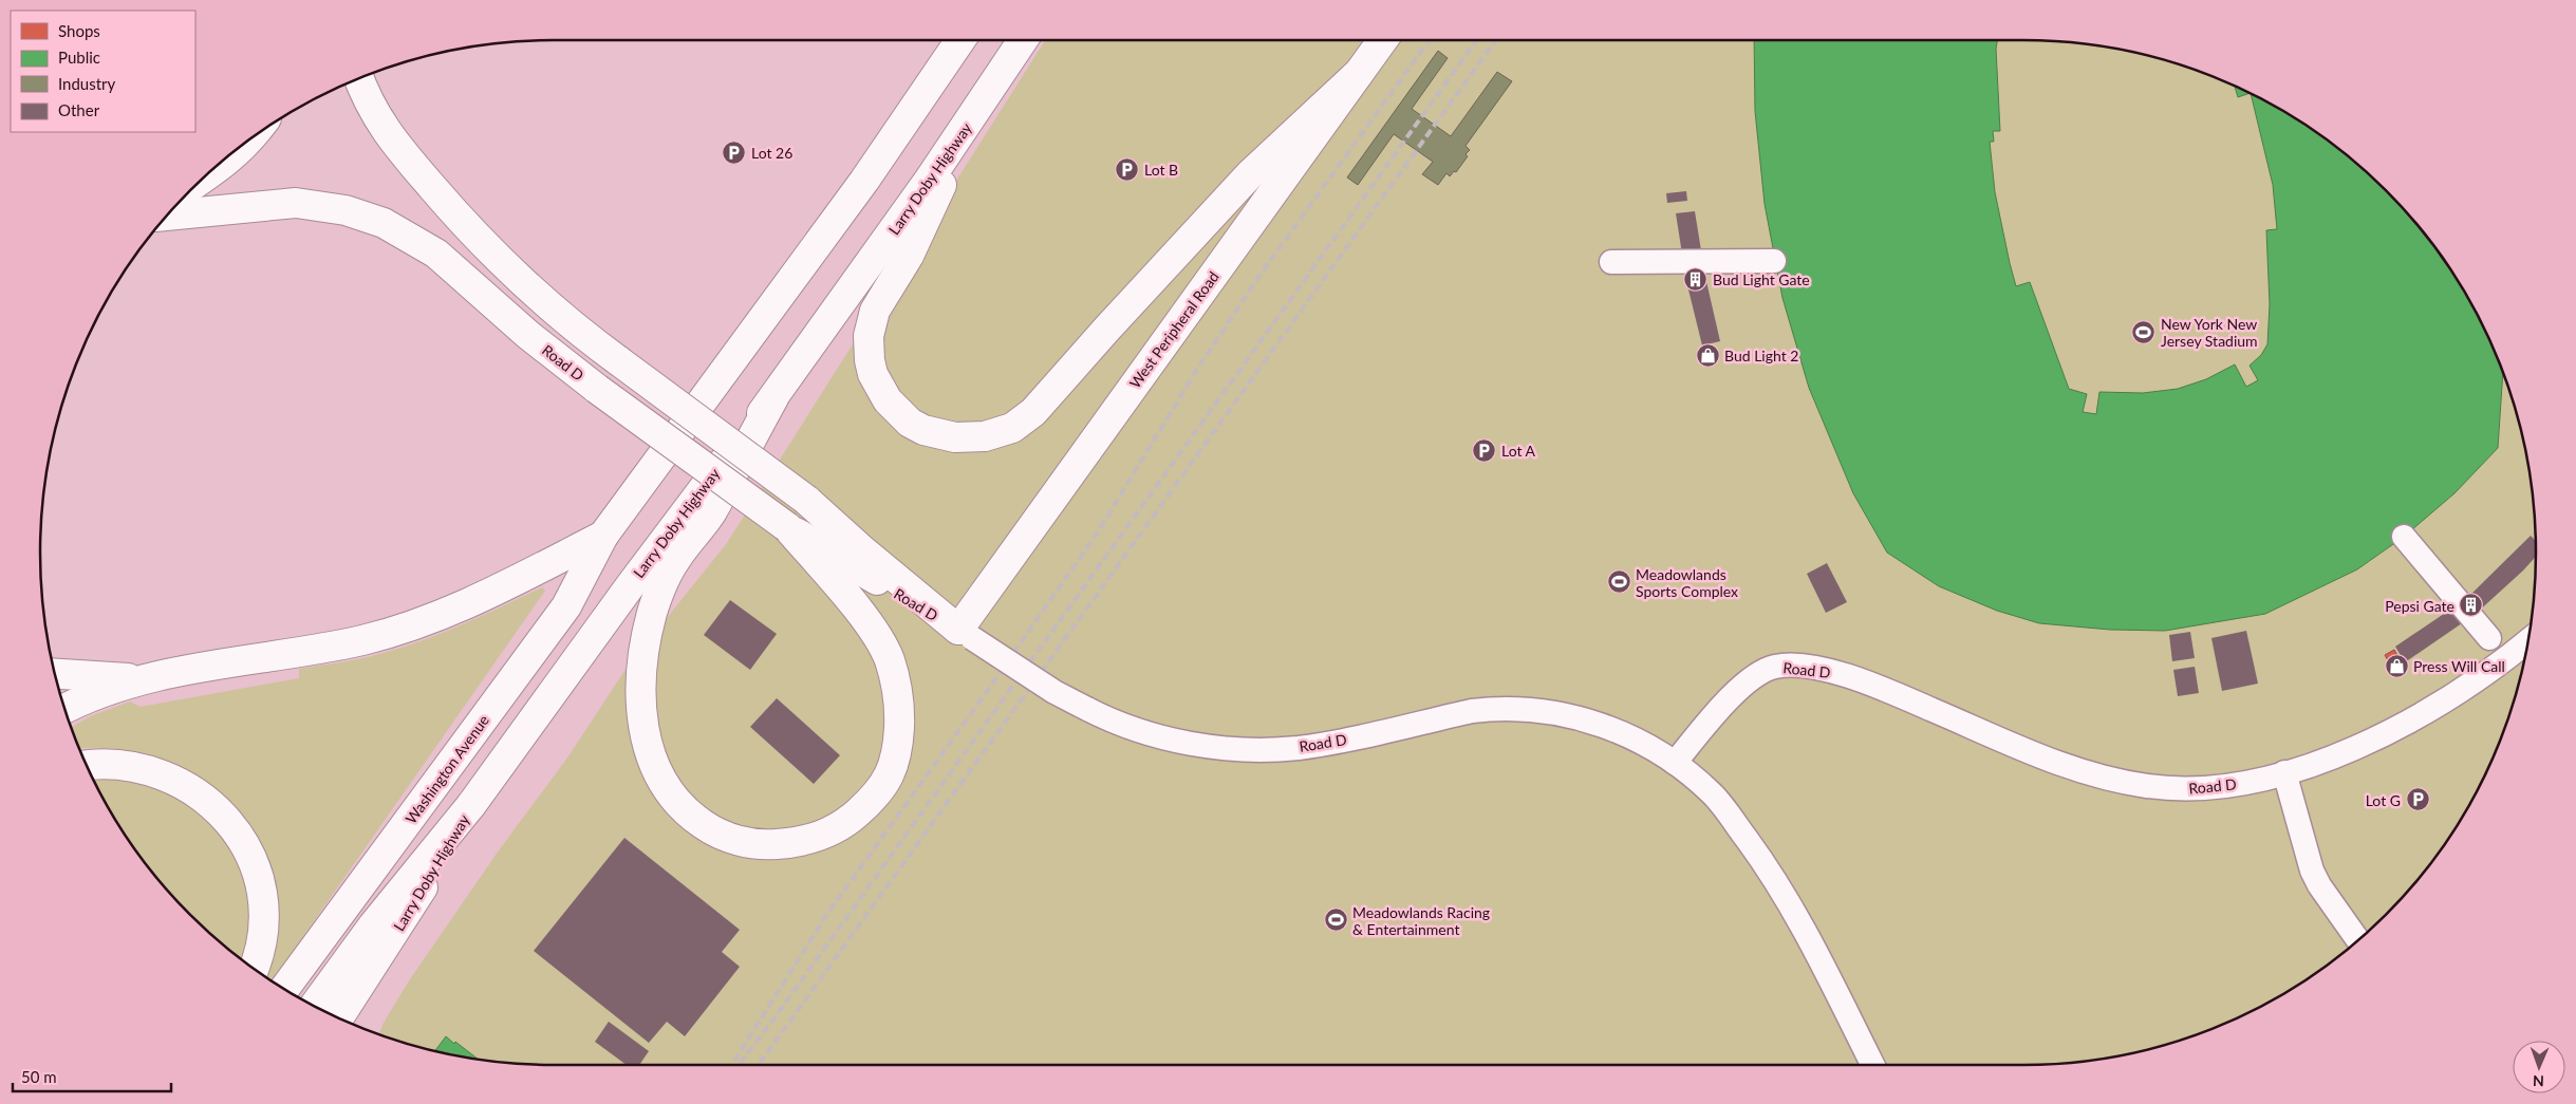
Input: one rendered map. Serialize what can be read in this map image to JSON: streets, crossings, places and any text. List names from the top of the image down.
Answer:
{
  "streets": {
    "main road": [
      "Larry Doby Highway",
      "West Peripheral Road",
      "Road D",
      "Washington Avenue"
    ]
  },
  "crossings": [
    ["West Peripheral Road", "Road D"]
  ],
  "places": {
    "parking": [
      "Lot 26",
      "Lot B",
      "Lot A",
      "Lot G"
    ],
    "building": ["Bud Light Gate", "Pepsi Gate"],
    "sports": ["New York New Jersey Stadium", "Meadowlands Sports Complex", "Meadowlands Racing & Entertainment"],
    "shop": ["Bud Light 2", "Press Will Call"]
  },
  "legend": [
    "Shops",
    "Public",
    "Industry",
    "Other"
  ],
  "scale_bar": "50 m",
  "north": "bottom"
}
